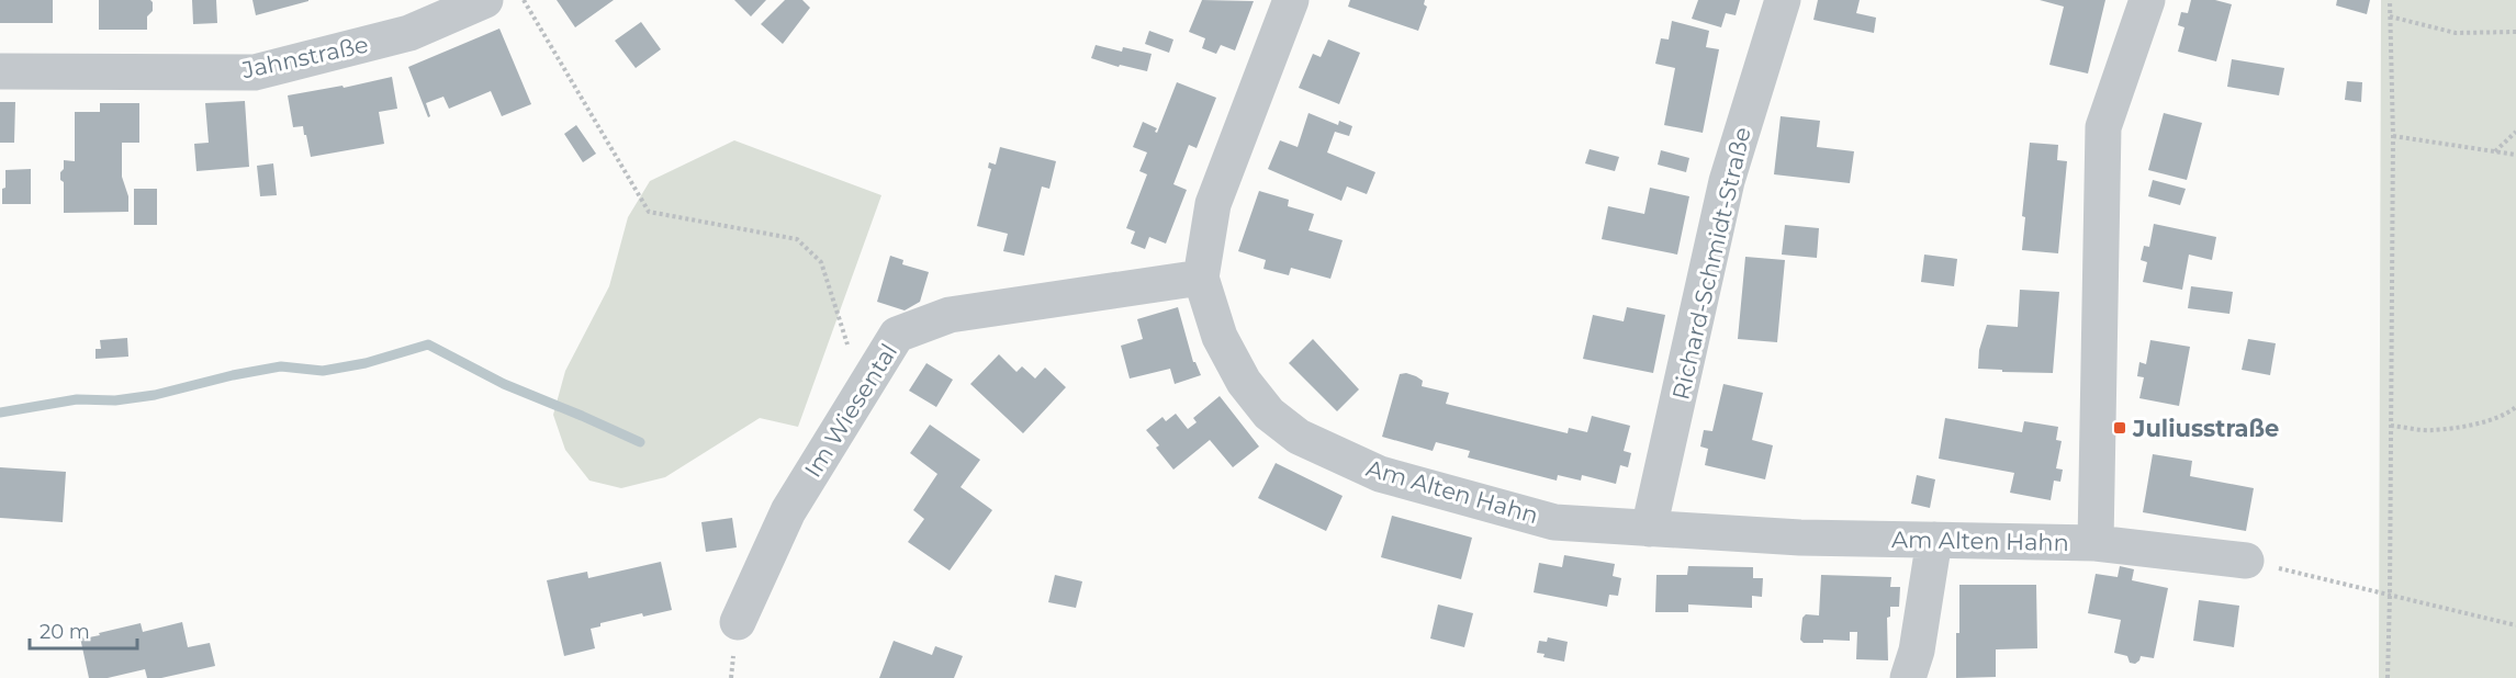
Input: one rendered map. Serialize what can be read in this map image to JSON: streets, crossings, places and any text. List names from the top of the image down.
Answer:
{
  "streets": {
    "street": [
      "Jahnstraße",
      "Richard-Schmidt-Straße",
      "Im Wiesental",
      "Am Alten Hahn"
    ]
  },
  "crossings": [
    ["Richard-Schmidt-Straße", "Am Alten Hahn"],
    ["Im Wiesental", "Am Alten Hahn"]
  ],
  "places": {
    "transit": ["Juliusstraße"]
  },
  "scale_bar": "20 m"
}
